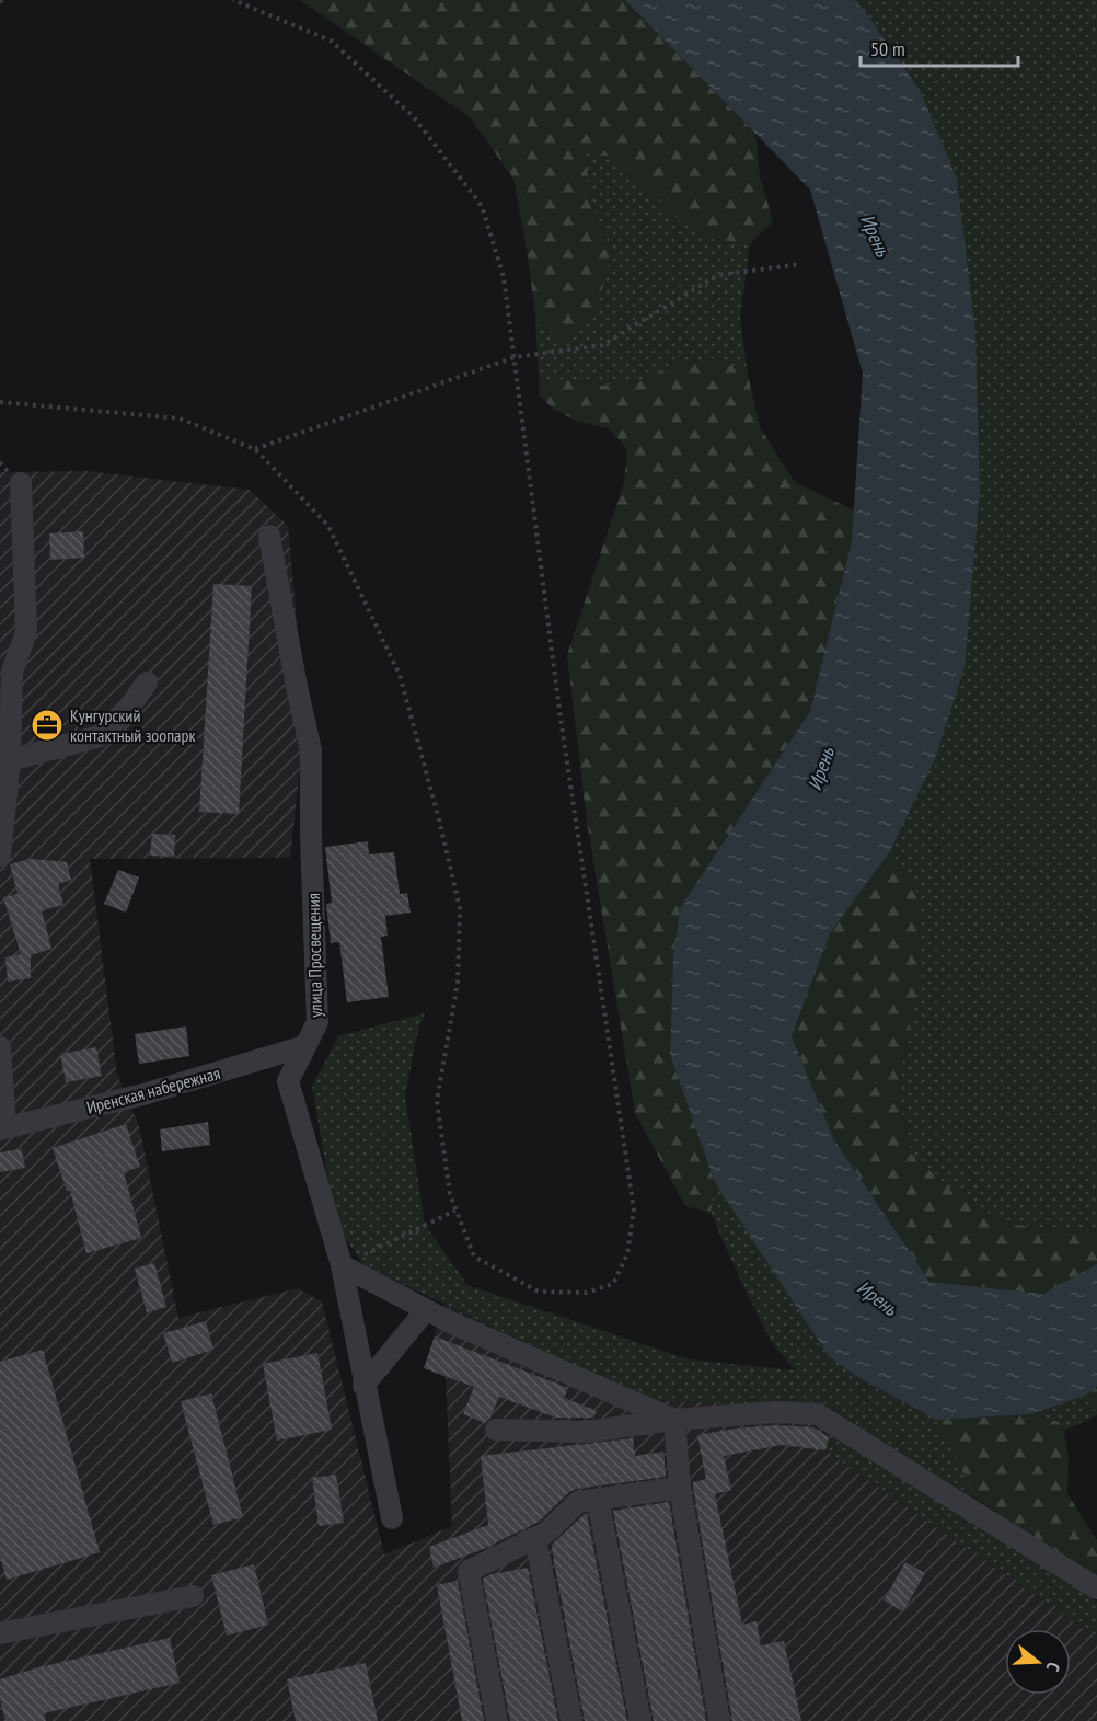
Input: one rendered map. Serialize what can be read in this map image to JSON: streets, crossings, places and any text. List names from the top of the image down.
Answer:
{
  "streets": {
    "street": ["улица Просвещения", "Иренская набережная"]
  },
  "crossings": [
    ["улица Просвещения", "Иренская набережная"]
  ],
  "water": ["Ирень"],
  "places": {
    "office": ["Кунгурский контактный зоопарк"]
  },
  "scale_bar": "50 m",
  "north": "right"
}
